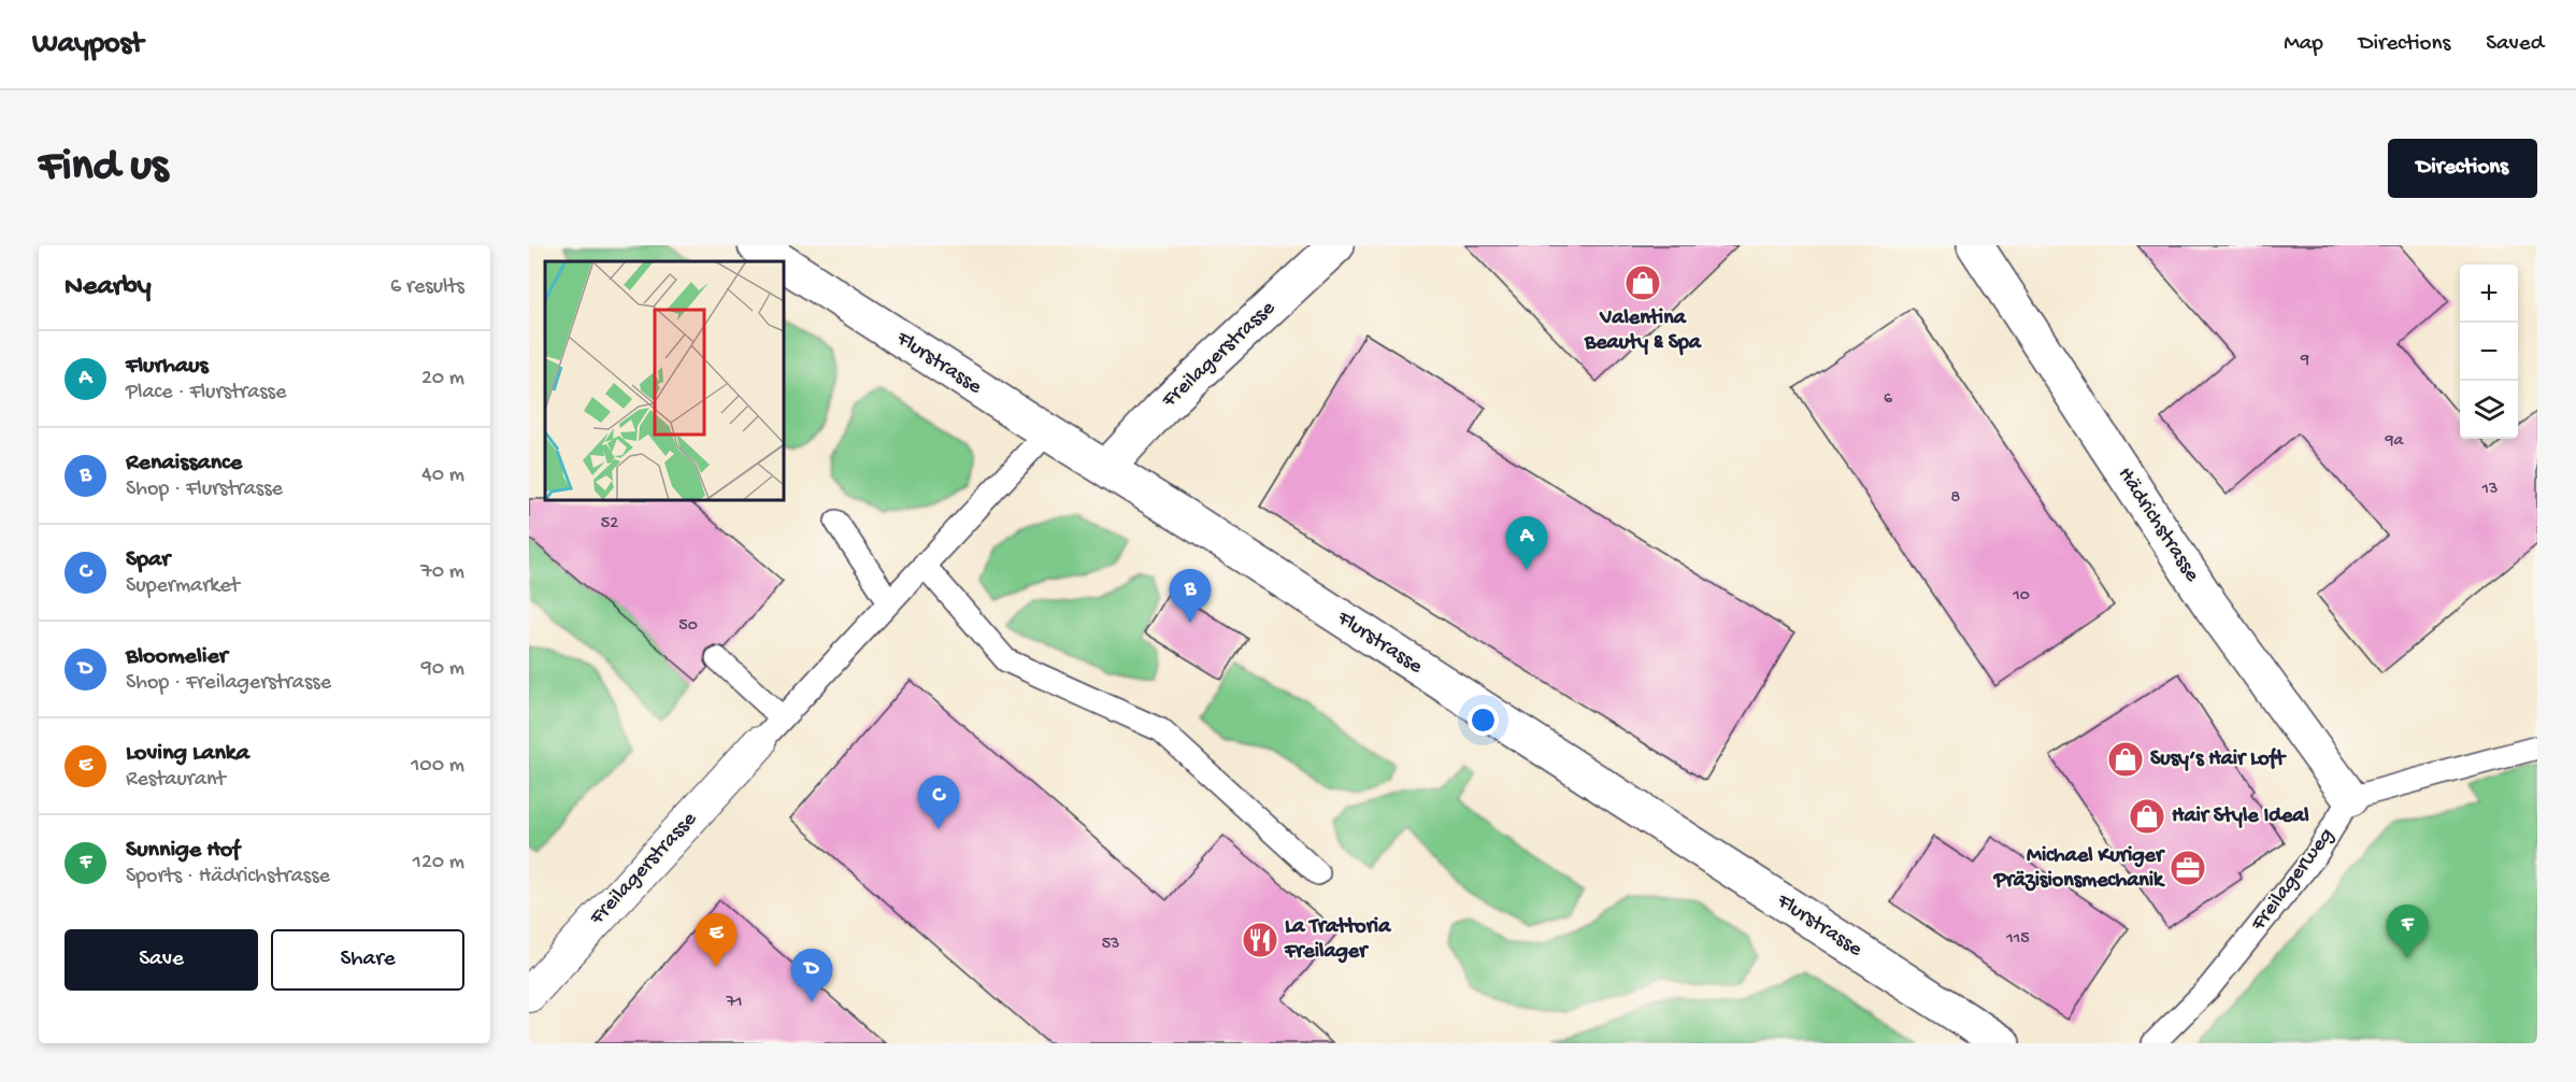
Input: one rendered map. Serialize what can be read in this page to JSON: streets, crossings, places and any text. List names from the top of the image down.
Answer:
{
  "streets": {
    "street": ["Freilagerstrasse", "Flurstrasse", "Hädrichstrasse"],
    "lane": ["Freilagerweg"]
  },
  "crossings": [
    ["Freilagerstrasse", "Flurstrasse"],
    ["Hädrichstrasse", "Freilagerweg"]
  ],
  "places": {
    "shop": ["Valentina Beauty & Spa", "Susy‘s Hair Loft", "Hair Style Ideal"],
    "office": ["Michael Kuriger Präzisionsmechanik"],
    "restaurant": ["La Trattoria Freilager"]
  },
  "house_numbers": [
    "9",
    "6",
    "9a",
    "13",
    "8",
    "52",
    "10",
    "50",
    "115",
    "53",
    "71"
  ],
  "page": {
    "header": "Waypost",
    "nav": ["Map", "Directions", "Saved"],
    "buttons": [
      "Directions",
      ["Save", "Share"]
    ],
    "title": "Find us",
    "heading": ["Nearby", "6 results"],
    "map_buttons": ["+", "−"],
    "list": [
      {
        "mark": "A",
        "name": "Flurhaus",
        "note": "Place · Flurstrasse",
        "value": "20 m"
      },
      {
        "mark": "B",
        "name": "Renaissance",
        "note": "Shop · Flurstrasse",
        "value": "40 m"
      },
      {
        "mark": "C",
        "name": "Spar",
        "note": "Supermarket",
        "value": "70 m"
      },
      {
        "mark": "D",
        "name": "Bloomelier",
        "note": "Shop · Freilagerstrasse",
        "value": "90 m"
      },
      {
        "mark": "E",
        "name": "Loving Lanka",
        "note": "Restaurant",
        "value": "100 m"
      },
      {
        "mark": "F",
        "name": "Sunnige Hof",
        "note": "Sports · Hädrichstrasse",
        "value": "120 m"
      }
    ],
    "pins": [
      "A",
      "B",
      "C",
      "F",
      "E",
      "D"
    ]
  }
}
